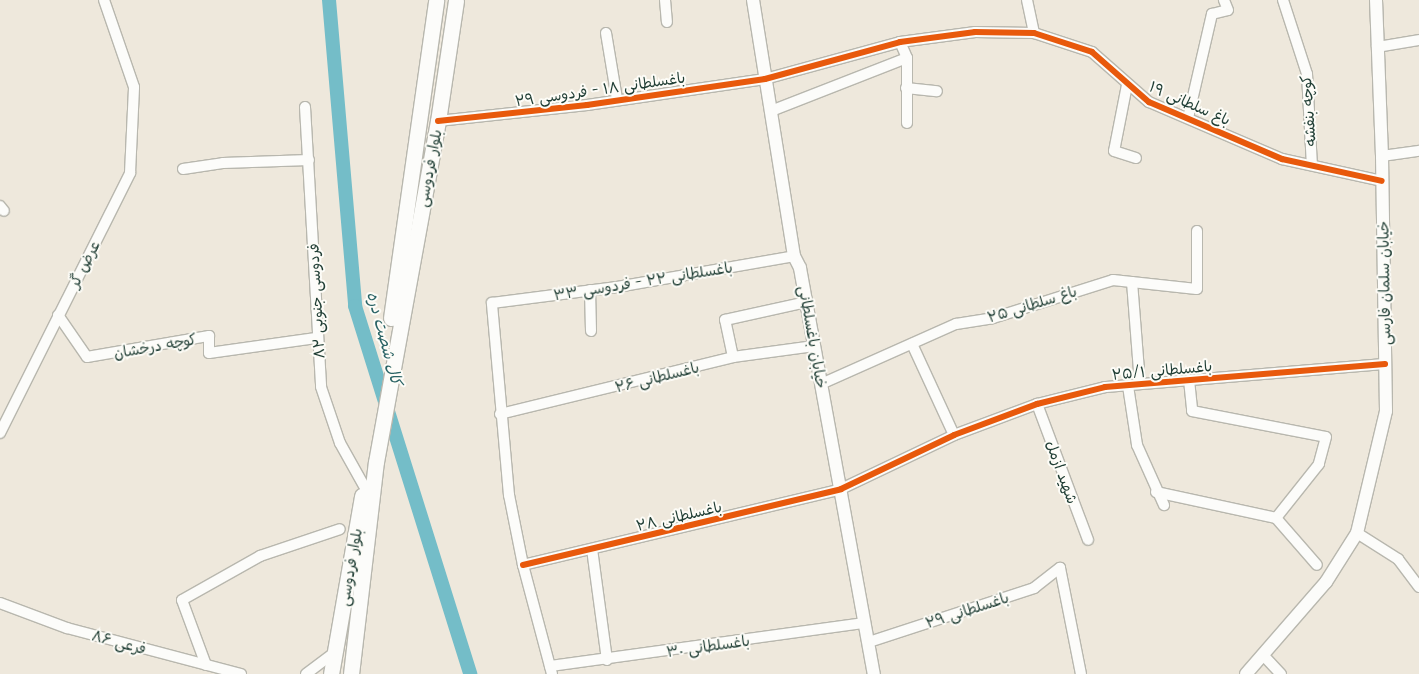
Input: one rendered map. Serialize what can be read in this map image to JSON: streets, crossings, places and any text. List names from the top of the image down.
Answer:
{
  "streets": {
    "main road": ["بلوار فردوسی"],
    "street": [
      "باغسلطانی ۱۸ - فردوسی ۲۹",
      "باغ سلطانی ۱۹",
      "کوچه بنفشه",
      "عرض گر",
      "باغسلطانی ۲۲ - فردوسی ۳۳",
      "خیابان سلمان فارسی",
      "فردوسی جنوبی ۸۲",
      "باغ سلطانی ۲۵",
      "خیابان باغسلطانی",
      "کوچه درخشان",
      "باغسلطانی ۲۵/۱",
      "باغسلطانی ۲۶",
      "شهید ازمل",
      "باغسلطانی ۲۸",
      "باغسلطانی ۲۹",
      "فرعی ۸۶",
      "باغسلطانی ۳۰"
    ]
  },
  "crossings": [
    ["باغسلطانی ۱۸ - فردوسی ۲۹", "باغ سلطانی ۱۹"],
    ["باغسلطانی ۱۸ - فردوسی ۲۹", "بلوار فردوسی"],
    ["باغسلطانی ۱۸ - فردوسی ۲۹", "خیابان باغسلطانی"],
    ["باغ سلطانی ۱۹", "کوچه بنفشه"],
    ["باغ سلطانی ۱۹", "خیابان سلمان فارسی"],
    ["باغ سلطانی ۱۹", "خیابان باغسلطانی"],
    ["بلوار فردوسی", "فردوسی جنوبی ۸۲"],
    ["عرض گر", "کوچه درخشان"],
    ["باغسلطانی ۲۲ - فردوسی ۳۳", "خیابان باغسلطانی"],
    ["باغسلطانی ۲۲ - فردوسی ۳۳", "باغسلطانی ۲۶"],
    ["خیابان سلمان فارسی", "باغسلطانی ۲۵/۱"],
    ["فردوسی جنوبی ۸۲", "کوچه درخشان"],
    ["باغ سلطانی ۲۵", "خیابان باغسلطانی"],
    ["خیابان باغسلطانی", "باغسلطانی ۲۵/۱"],
    ["خیابان باغسلطانی", "باغسلطانی ۲۶"],
    ["خیابان باغسلطانی", "باغسلطانی ۲۸"],
    ["خیابان باغسلطانی", "باغسلطانی ۲۹"],
    ["خیابان باغسلطانی", "باغسلطانی ۳۰"],
    ["باغسلطانی ۲۵/۱", "شهید ازمل"],
    ["باغسلطانی ۲۵/۱", "باغسلطانی ۲۸"]
  ],
  "water": ["کال شصت دره"]
}
